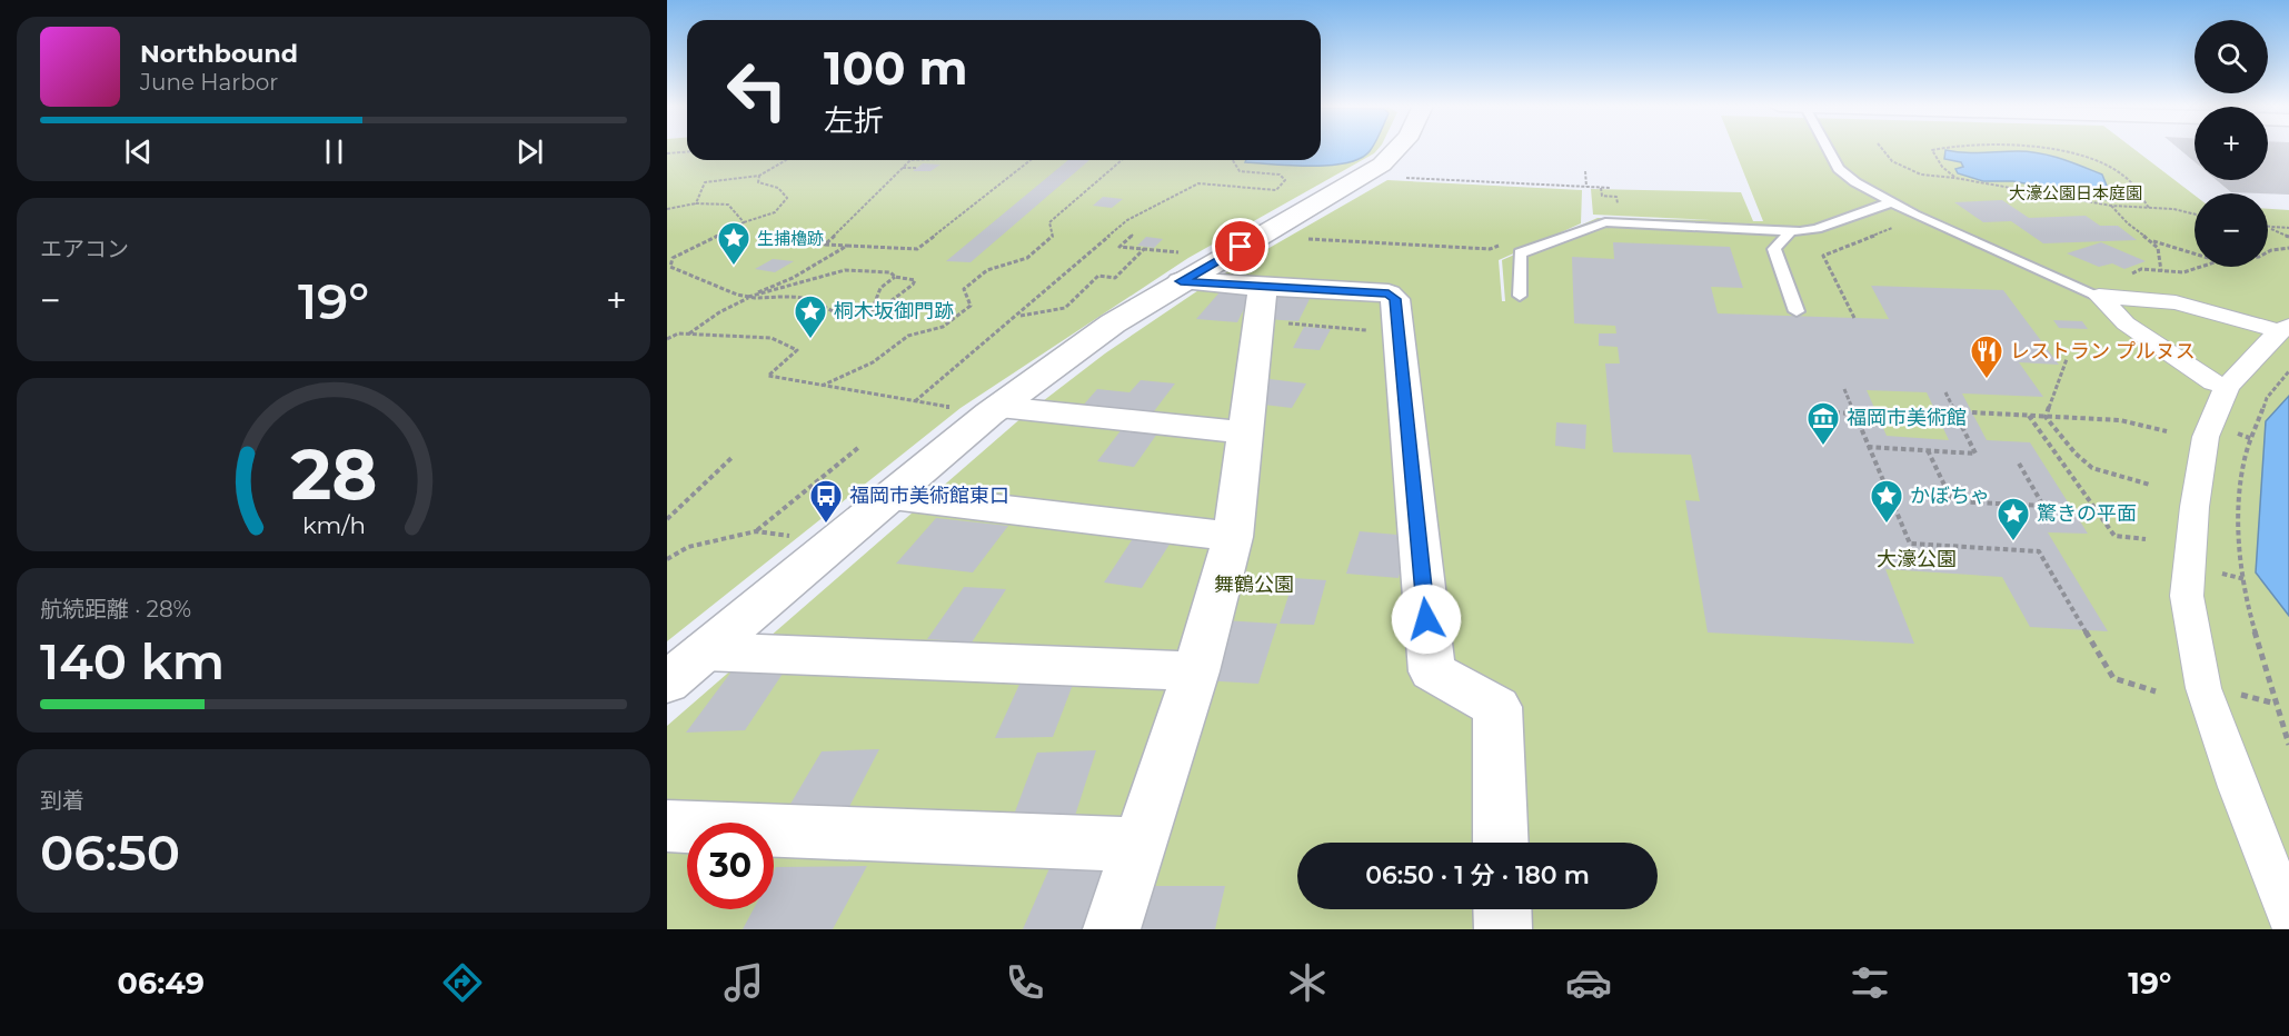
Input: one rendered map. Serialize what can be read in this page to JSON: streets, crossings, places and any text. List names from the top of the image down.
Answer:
{
  "parks": ["大濠公園日本庭園", "大濠公園", "舞鶴公園"],
  "places": {
    "place": [
      "生捕櫓跡",
      "桐木坂御門跡",
      "かぼちゃ",
      "驚きの平面"
    ],
    "restaurant": ["レストラン プルヌス"],
    "museum": ["福岡市美術館"],
    "bus stop": ["福岡市美術館東口"]
  },
  "page": {
    "map_buttons": ["+", "−"],
    "turn": ["100 m", "左折"],
    "song": ["Northbound", "June Harbor"],
    "tile": [
      "エアコン",
      ["航続距離 · 28%", "140 km"],
      ["到着", "06:50"]
    ],
    "heat": ["−", "19°", "+"],
    "limit": "30",
    "trip": "06:50 · 1 分 · 180 m",
    "tabs": ["06:49", "19°"],
    "gauge": ["28", "km/h"]
  }
}
